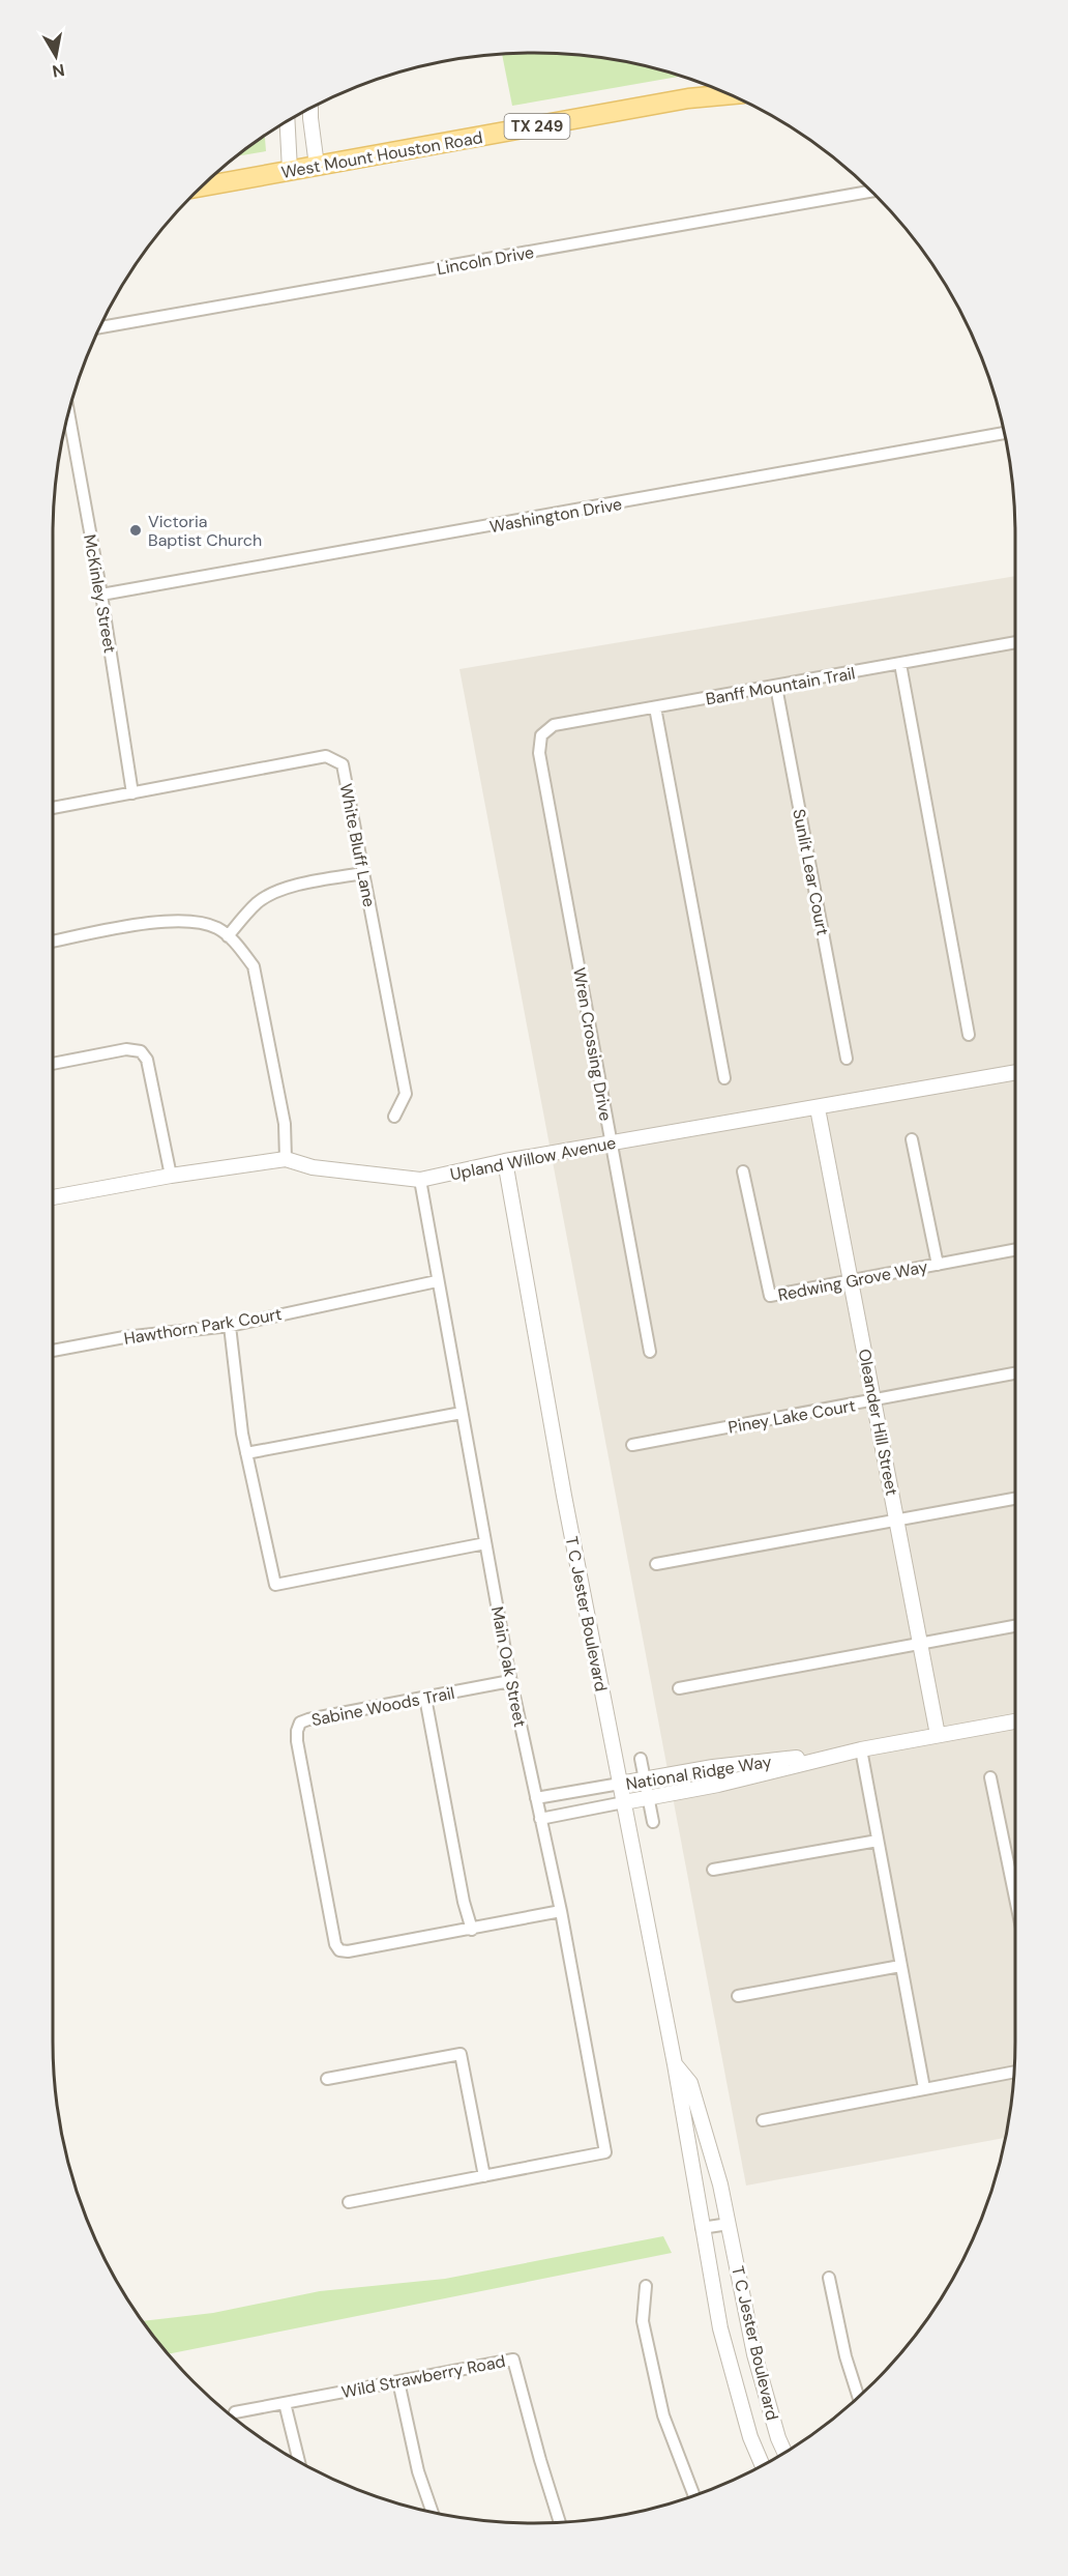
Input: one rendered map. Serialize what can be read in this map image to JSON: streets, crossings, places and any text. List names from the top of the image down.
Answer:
{
  "streets": {
    "main road": ["TX 249", "West Mount Houston Road"],
    "street": [
      "Lincoln Drive",
      "Washington Drive",
      "McKinley Street",
      "Banff Mountain Trail",
      "White Bluff Lane",
      "Sunlit Lear Court",
      "Wren Crossing Drive",
      "Upland Willow Avenue",
      "Redwing Grove Way",
      "Hawthorn Park Court",
      "Piney Lake Court",
      "Oleander Hill Street",
      "T C Jester Boulevard",
      "Main Oak Street",
      "Sabine Woods Trail",
      "National Ridge Way",
      "Wild Strawberry Road"
    ]
  },
  "crossings": [
    ["Washington Drive", "McKinley Street"],
    ["McKinley Street", "White Bluff Lane"],
    ["Banff Mountain Trail", "Sunlit Lear Court"],
    ["Banff Mountain Trail", "Wren Crossing Drive"],
    ["Wren Crossing Drive", "Upland Willow Avenue"],
    ["Upland Willow Avenue", "Oleander Hill Street"],
    ["Upland Willow Avenue", "T C Jester Boulevard"],
    ["Upland Willow Avenue", "Main Oak Street"],
    ["Redwing Grove Way", "Oleander Hill Street"],
    ["Hawthorn Park Court", "Main Oak Street"],
    ["Piney Lake Court", "Oleander Hill Street"],
    ["Oleander Hill Street", "National Ridge Way"],
    ["T C Jester Boulevard", "National Ridge Way"],
    ["Main Oak Street", "Sabine Woods Trail"],
    ["Main Oak Street", "National Ridge Way"]
  ],
  "places": ["Victoria Baptist Church"],
  "north": "bottom"
}
